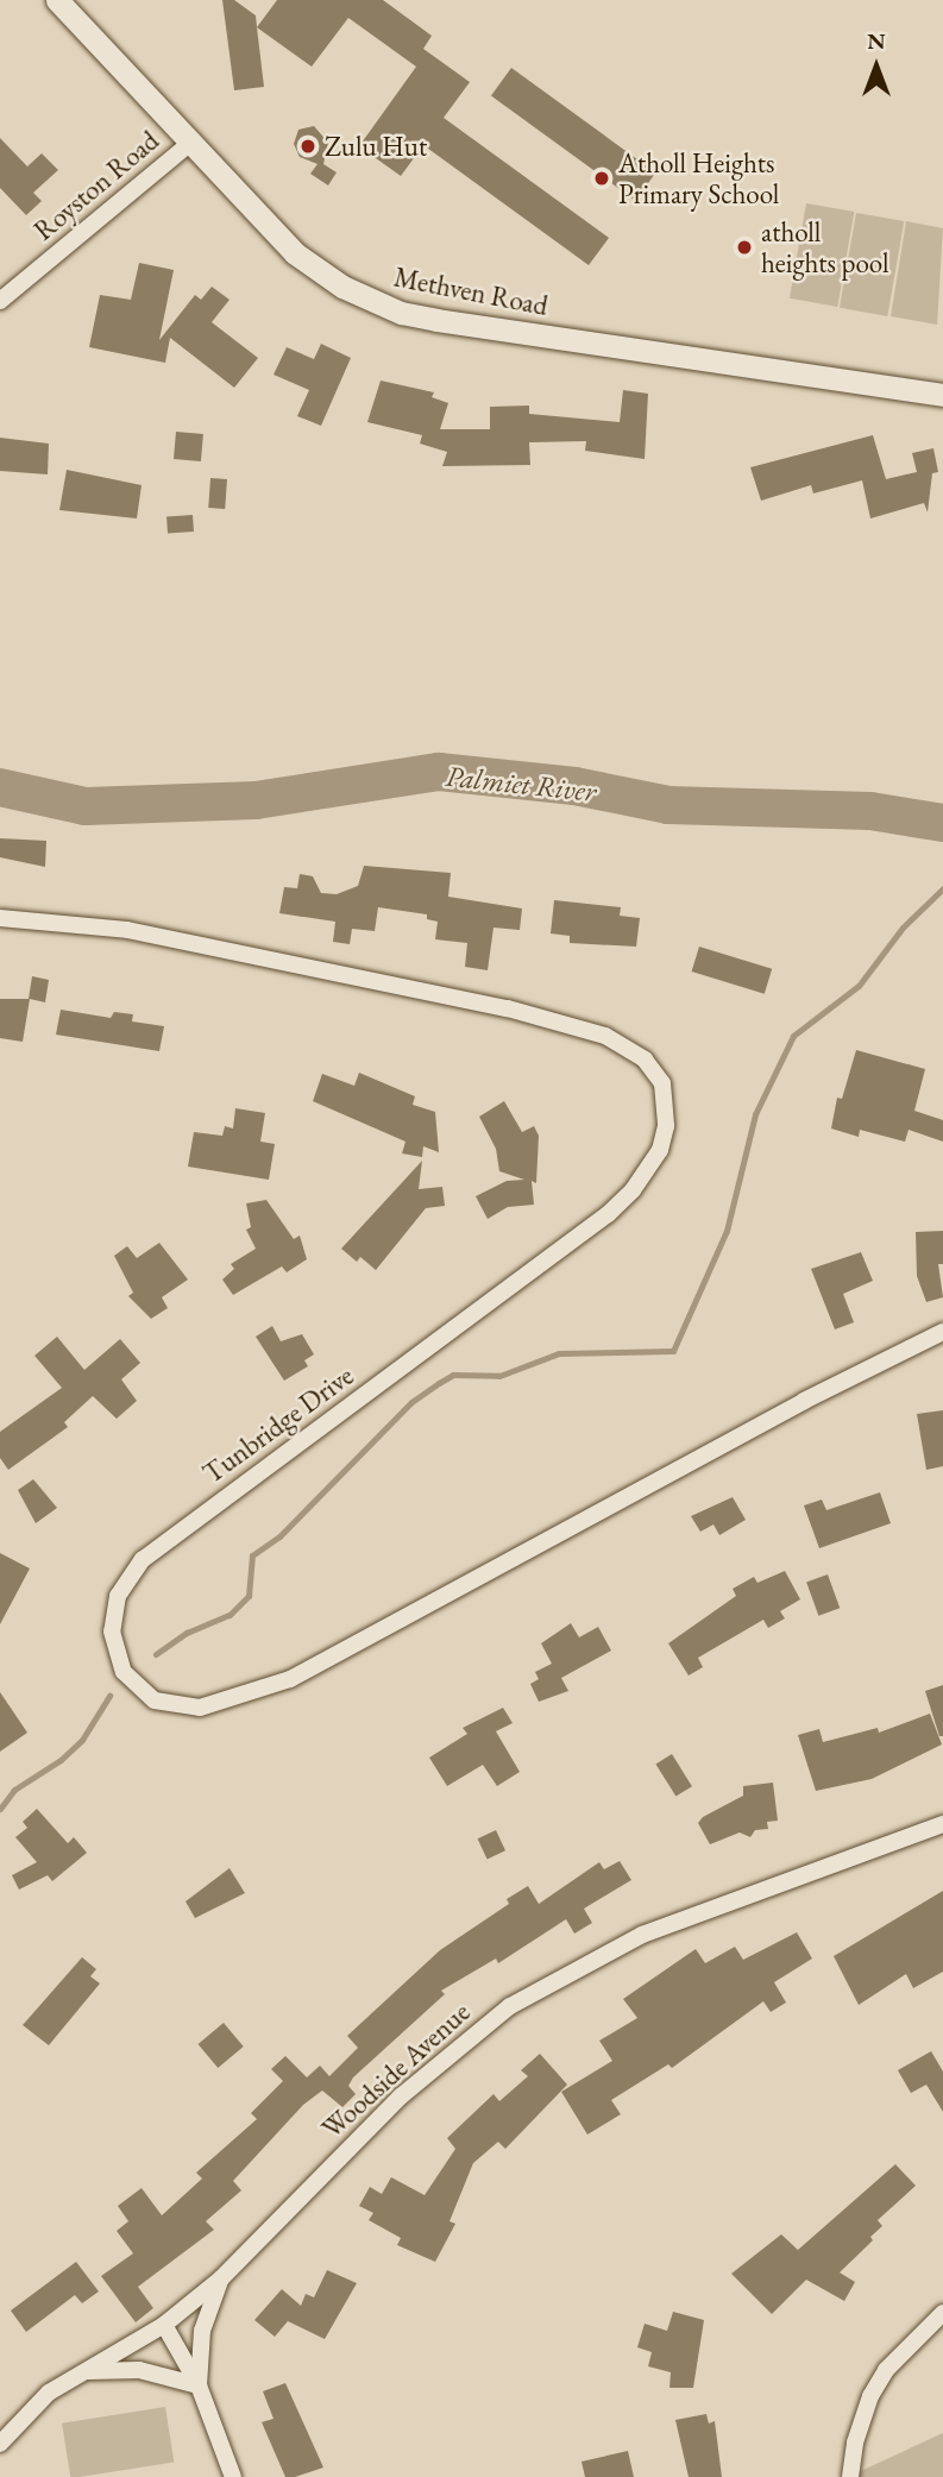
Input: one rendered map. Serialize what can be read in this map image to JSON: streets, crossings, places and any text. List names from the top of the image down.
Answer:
{
  "streets": {
    "street": [
      "Royston Road",
      "Methven Road",
      "Tunbridge Drive",
      "Woodside Avenue"
    ]
  },
  "crossings": [
    ["Royston Road", "Methven Road"]
  ],
  "water": ["Palmiet River"],
  "places": ["Zulu Hut", "Atholl Heights Primary School", "atholl heights pool"],
  "north": "top"
}
